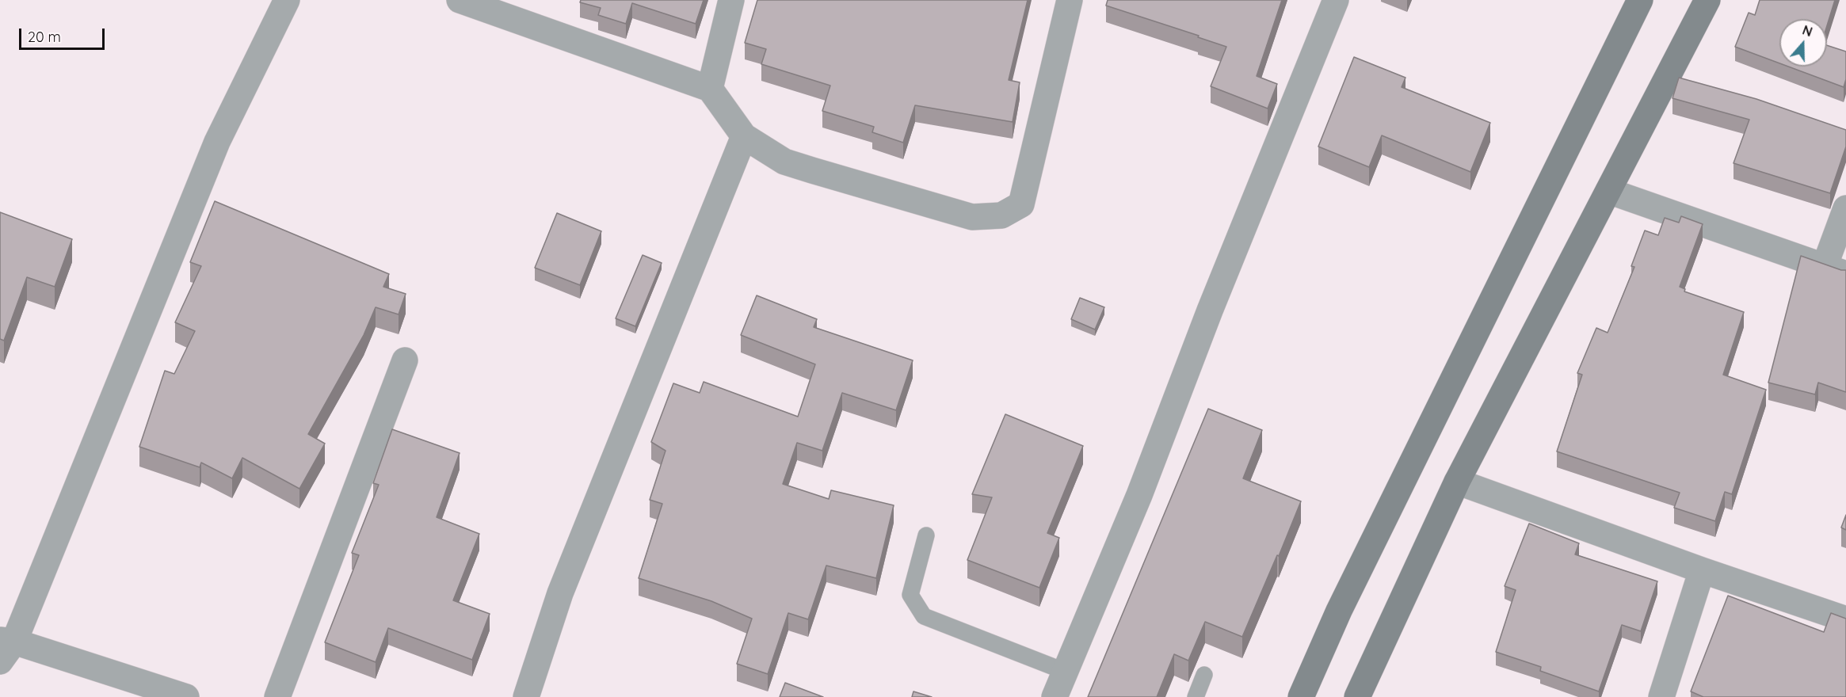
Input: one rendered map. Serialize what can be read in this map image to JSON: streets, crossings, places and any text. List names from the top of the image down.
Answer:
{
  "scale_bar": "20 m",
  "north": "top"
}
